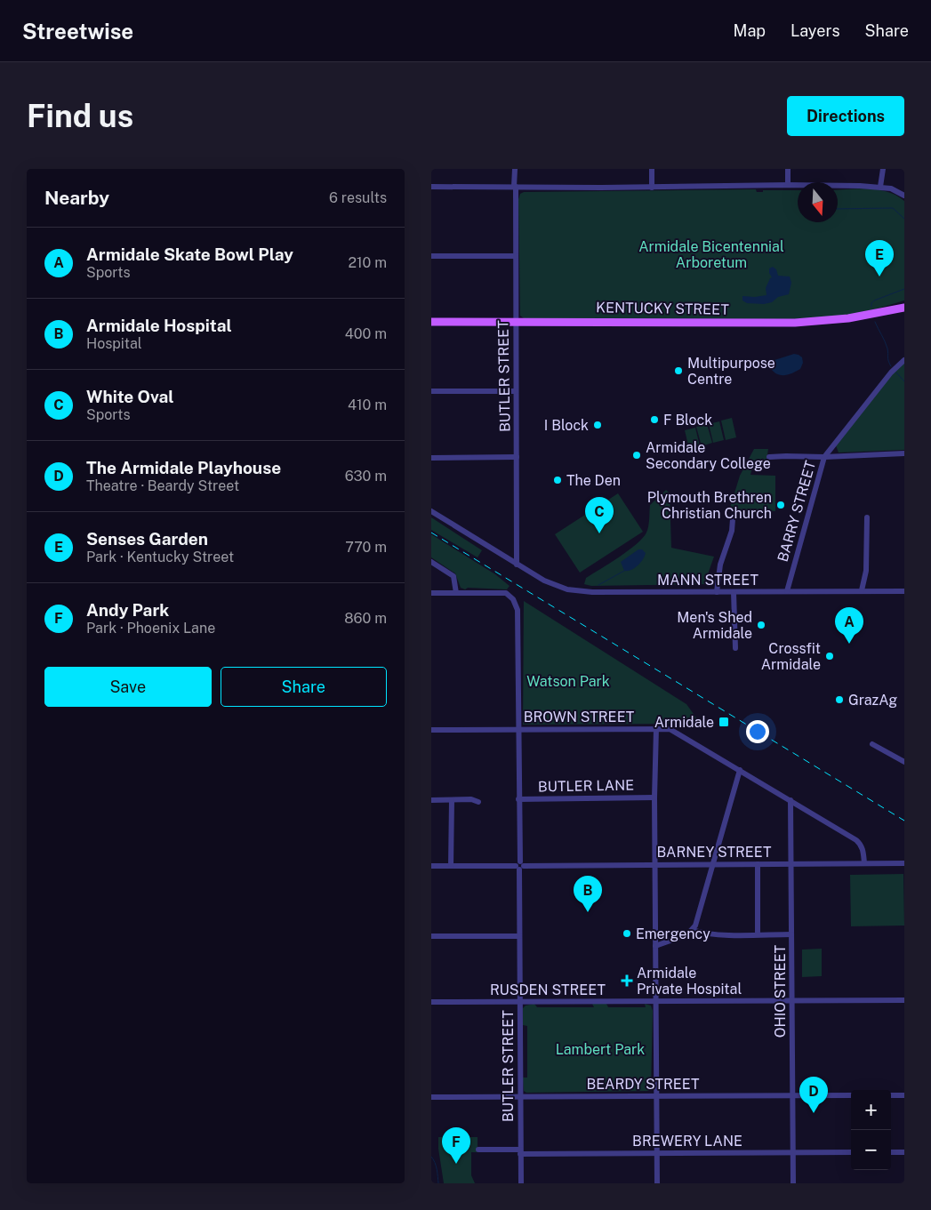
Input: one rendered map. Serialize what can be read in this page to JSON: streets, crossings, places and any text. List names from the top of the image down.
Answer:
{
  "streets": {
    "main road": ["KENTUCKY STREET"],
    "street": [
      "BUTLER STREET",
      "BARRY STREET",
      "MANN STREET",
      "BROWN STREET",
      "BUTLER LANE",
      "BARNEY STREET",
      "RUSDEN STREET",
      "OHIO STREET",
      "BEARDY STREET",
      "BREWERY LANE"
    ]
  },
  "crossings": [
    ["KENTUCKY STREET", "BUTLER STREET"],
    ["BUTLER STREET", "MANN STREET"],
    ["BUTLER STREET", "BROWN STREET"],
    ["BUTLER STREET", "BUTLER LANE"],
    ["BUTLER STREET", "BARNEY STREET"],
    ["BUTLER STREET", "RUSDEN STREET"],
    ["BUTLER STREET", "BEARDY STREET"],
    ["BUTLER STREET", "BREWERY LANE"],
    ["BARRY STREET", "MANN STREET"],
    ["BROWN STREET", "BARNEY STREET"],
    ["BROWN STREET", "OHIO STREET"],
    ["BARNEY STREET", "OHIO STREET"],
    ["RUSDEN STREET", "OHIO STREET"],
    ["OHIO STREET", "BEARDY STREET"],
    ["OHIO STREET", "BREWERY LANE"]
  ],
  "parks": ["Armidale Bicentennial Arboretum", "Watson Park", "Lambert Park"],
  "places": {
    "other": [
      "Multipurpose Centre",
      "F Block",
      "I Block",
      "Armidale Secondary College",
      "The Den",
      "Plymouth Brethren Christian Church",
      "Men's Shed Armidale",
      "Crossfit Armidale",
      "GrazAg",
      "Emergency"
    ],
    "transit": ["Armidale"],
    "health": ["Armidale Private Hospital"]
  },
  "north": "bottom",
  "page": {
    "header": "Streetwise",
    "nav": ["Map", "Layers", "Share"],
    "buttons": [
      "Directions",
      ["Save", "Share"]
    ],
    "title": "Find us",
    "heading": ["Nearby", "6 results"],
    "list": [
      {
        "mark": "A",
        "name": "Armidale Skate Bowl Play",
        "note": "Sports",
        "value": "210 m"
      },
      {
        "mark": "B",
        "name": "Armidale Hospital",
        "note": "Hospital",
        "value": "400 m"
      },
      {
        "mark": "C",
        "name": "White Oval",
        "note": "Sports",
        "value": "410 m"
      },
      {
        "mark": "D",
        "name": "The Armidale Playhouse",
        "note": "Theatre · Beardy Street",
        "value": "630 m"
      },
      {
        "mark": "E",
        "name": "Senses Garden",
        "note": "Park · Kentucky Street",
        "value": "770 m"
      },
      {
        "mark": "F",
        "name": "Andy Park",
        "note": "Park · Phoenix Lane",
        "value": "860 m"
      }
    ],
    "pins": [
      "E",
      "C",
      "A",
      "B",
      "D",
      "F"
    ],
    "map_buttons": ["+", "−"]
  }
}
